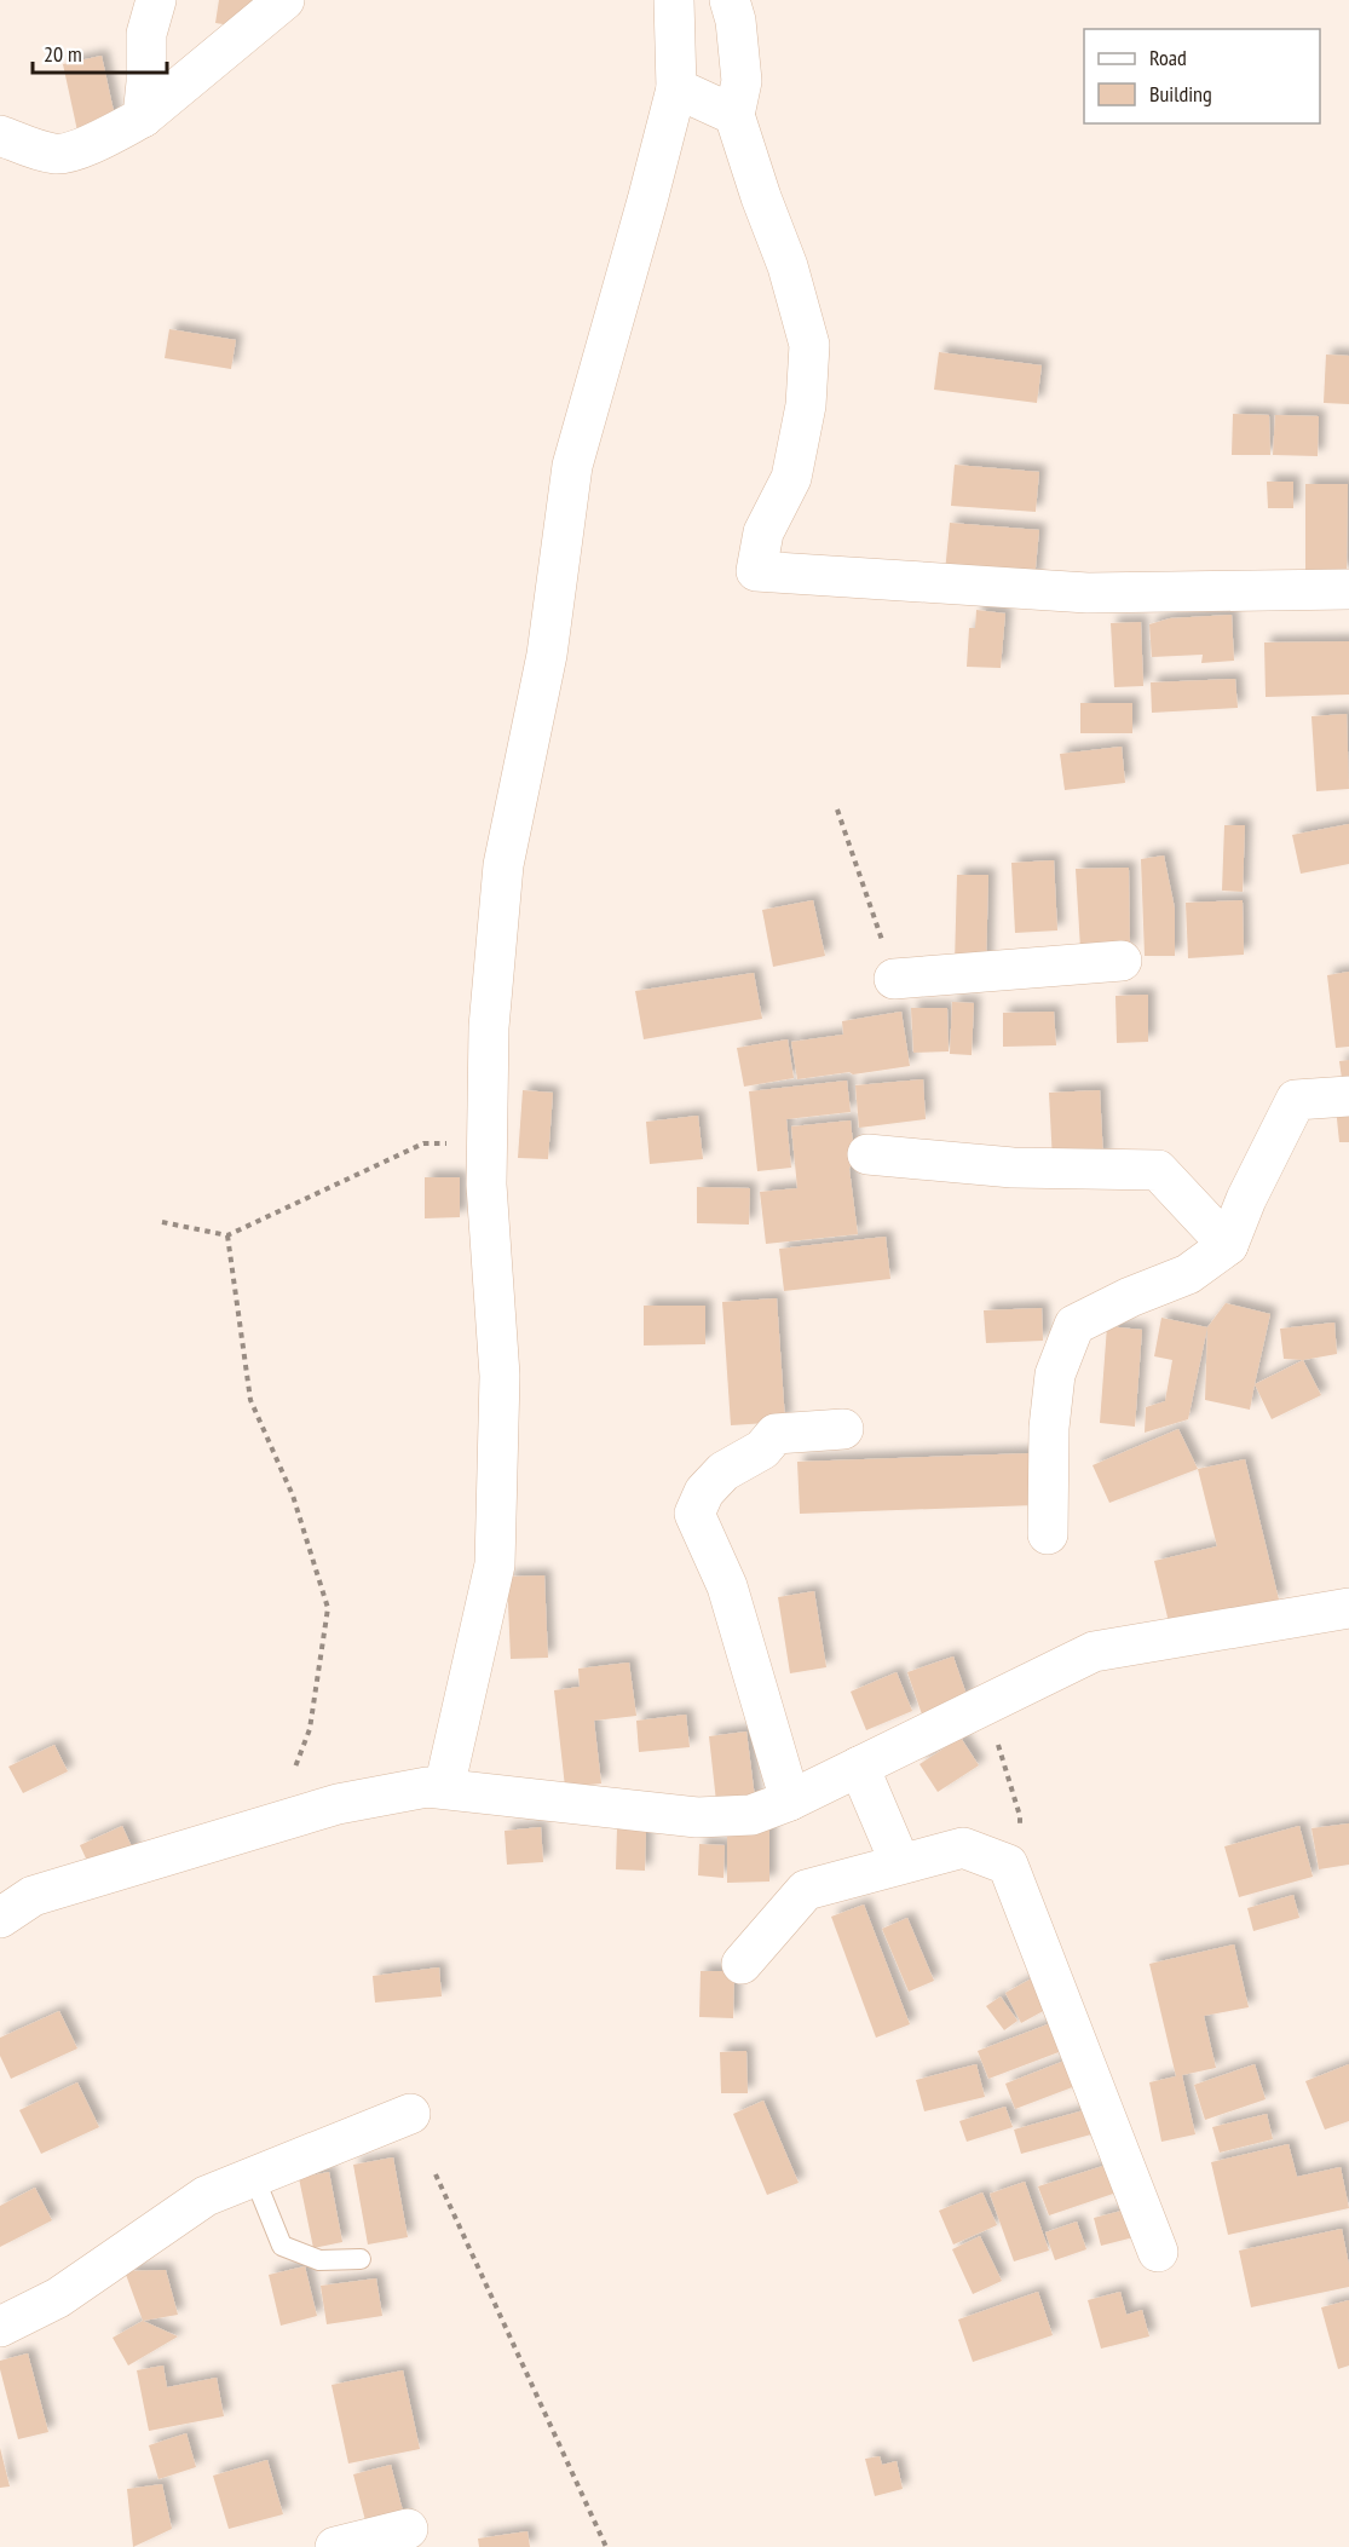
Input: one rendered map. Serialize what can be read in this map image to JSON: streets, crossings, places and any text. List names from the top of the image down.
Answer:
{
  "legend": ["Road", "Building"],
  "scale_bar": "20 m"
}
